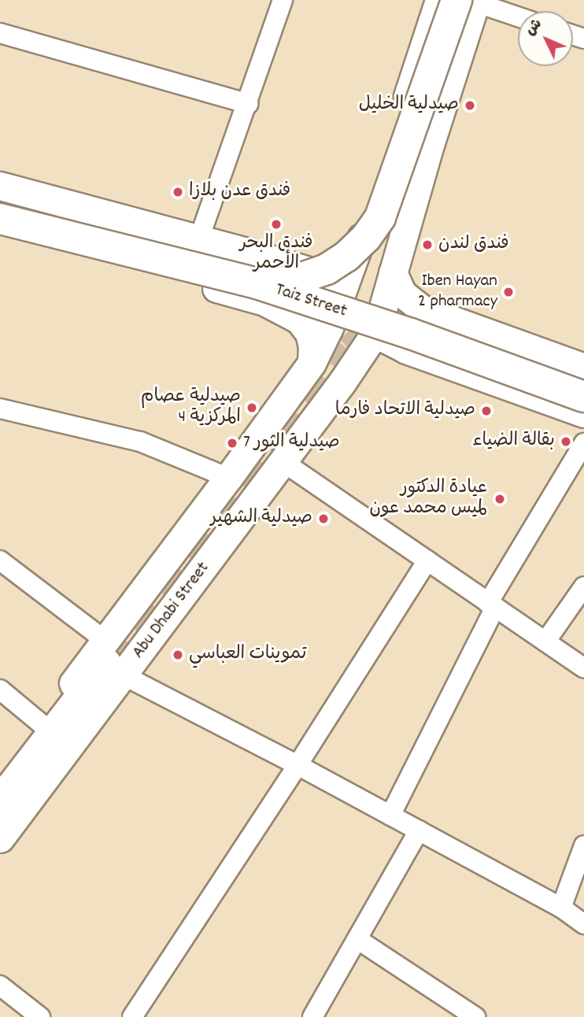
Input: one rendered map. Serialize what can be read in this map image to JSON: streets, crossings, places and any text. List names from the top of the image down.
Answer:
{
  "streets": {
    "main road": ["Taiz Street", "Abu Dhabi Street"]
  },
  "places": [
    "صيدلية الخليل",
    "فندق عدن بلازا",
    "فندق البحر الأحمر",
    "فندق لندن",
    "Iben Hayan 2 pharmacy",
    "صيدلية عصام المركزية 4",
    "صيدلية الاتحاد فارما",
    "بقالة الضياء",
    "صيدلية الثور 7",
    "عيادة الدكتور لميس محمد عون",
    "صيدلية الشهير",
    "تموينات العباسي"
  ],
  "north": "top left"
}
